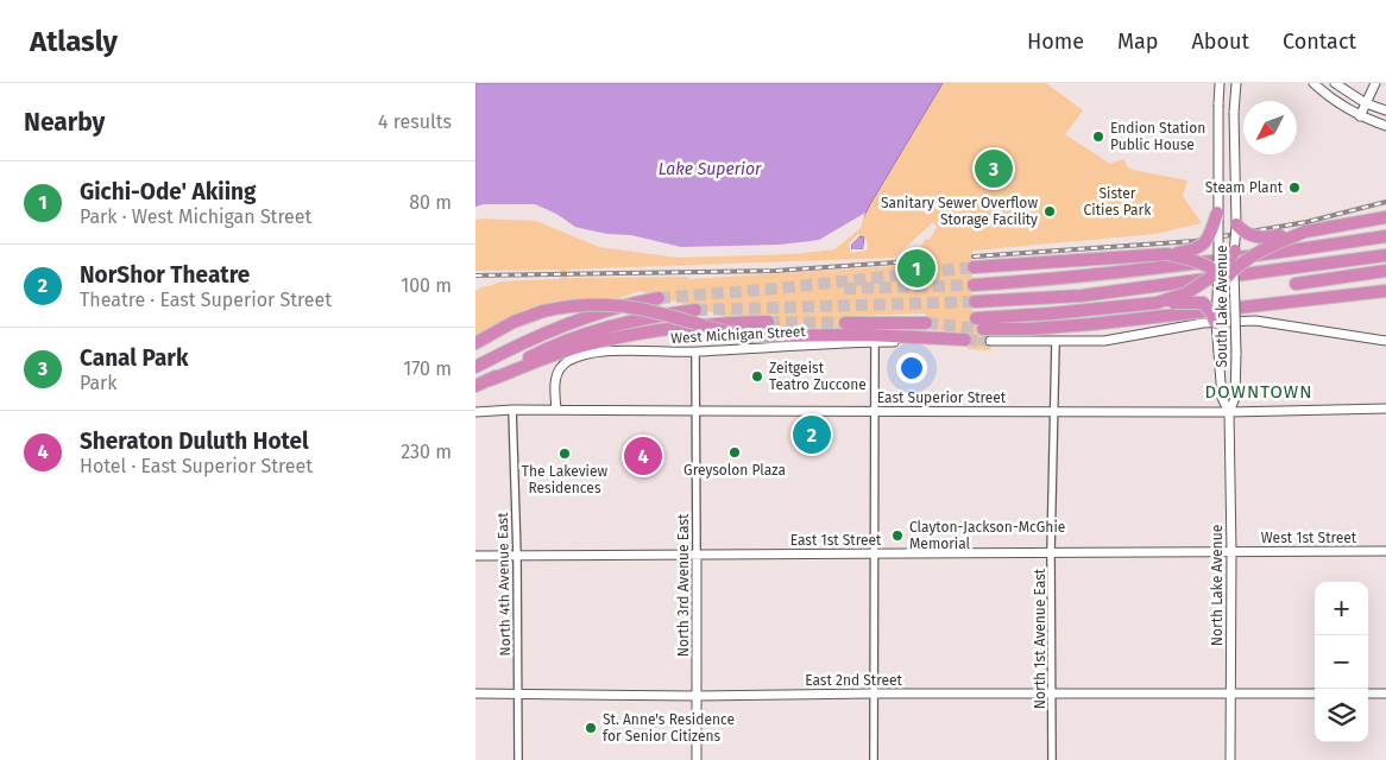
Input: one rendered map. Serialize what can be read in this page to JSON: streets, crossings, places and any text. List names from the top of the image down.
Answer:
{
  "streets": {
    "street": [
      "South Lake Avenue",
      "West Michigan Street",
      "East Superior Street",
      "West 1st Street",
      "East 1st Street",
      "North 4th Avenue East",
      "North 3rd Avenue East",
      "North Lake Avenue",
      "North 1st Avenue East",
      "East 2nd Street"
    ]
  },
  "crossings": [
    ["South Lake Avenue", "East Superior Street"],
    ["South Lake Avenue", "North Lake Avenue"],
    ["West Michigan Street", "East Superior Street"],
    ["West Michigan Street", "North 3rd Avenue East"],
    ["East Superior Street", "North 4th Avenue East"],
    ["East Superior Street", "North 3rd Avenue East"],
    ["East Superior Street", "North Lake Avenue"],
    ["East Superior Street", "North 1st Avenue East"],
    ["West 1st Street", "East 1st Street"],
    ["West 1st Street", "North Lake Avenue"],
    ["East 1st Street", "North 4th Avenue East"],
    ["East 1st Street", "North 3rd Avenue East"],
    ["East 1st Street", "North Lake Avenue"],
    ["East 1st Street", "North 1st Avenue East"],
    ["North 4th Avenue East", "East 2nd Street"],
    ["North 3rd Avenue East", "East 2nd Street"],
    ["North Lake Avenue", "East 2nd Street"],
    ["North 1st Avenue East", "East 2nd Street"]
  ],
  "districts": ["DOWNTOWN"],
  "water": ["Lake Superior"],
  "parks": ["Sister Cities Park"],
  "places": [
    "Endion Station Public House",
    "Steam Plant",
    "Sanitary Sewer Overflow Storage Facility",
    "Zeitgeist Teatro Zuccone",
    "Greysolon Plaza",
    "The Lakeview Residences",
    "Clayton-Jackson-McGhie Memorial",
    "St. Anne's Residence for Senior Citizens"
  ],
  "north": "bottom left",
  "page": {
    "header": "Atlasly",
    "nav": [
      "Home",
      "Map",
      "About",
      "Contact"
    ],
    "heading": ["Nearby", "4 results"],
    "pins": [
      "3",
      "1",
      "2",
      "4"
    ],
    "list": [
      {
        "mark": "1",
        "name": "Gichi-Ode' Akiing",
        "note": "Park · West Michigan Street",
        "value": "80 m"
      },
      {
        "mark": "2",
        "name": "NorShor Theatre",
        "note": "Theatre · East Superior Street",
        "value": "100 m"
      },
      {
        "mark": "3",
        "name": "Canal Park",
        "note": "Park",
        "value": "170 m"
      },
      {
        "mark": "4",
        "name": "Sheraton Duluth Hotel",
        "note": "Hotel · East Superior Street",
        "value": "230 m"
      }
    ],
    "map_buttons": ["+", "−"]
  }
}
